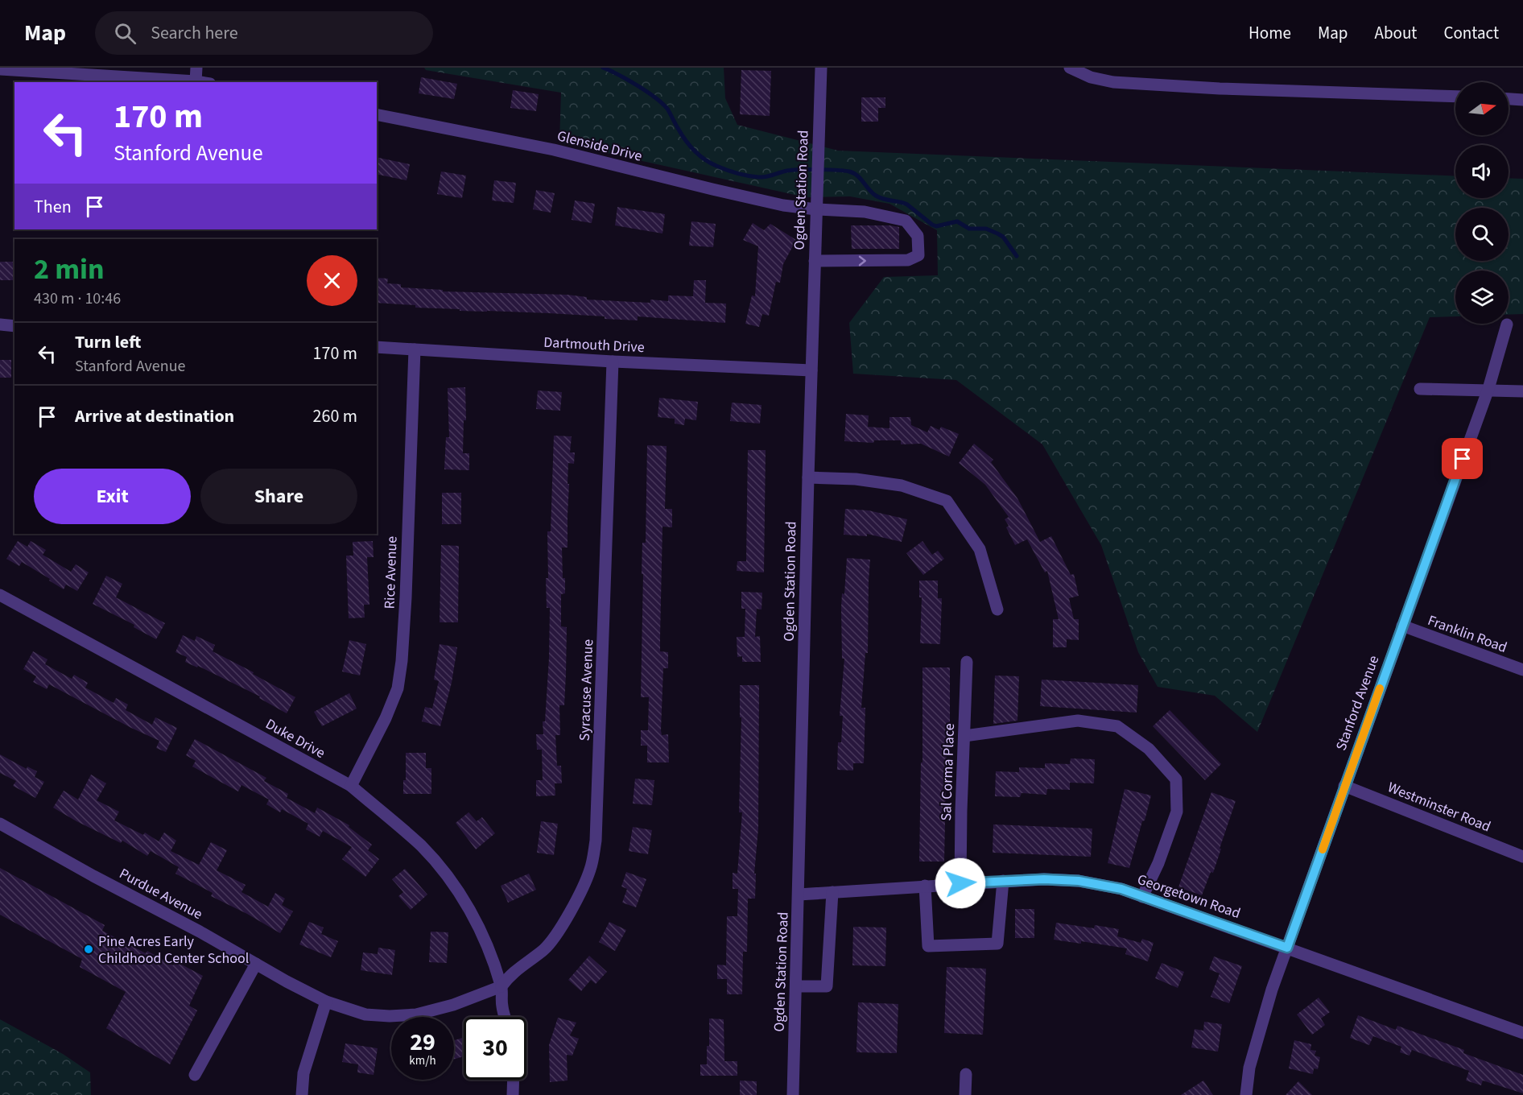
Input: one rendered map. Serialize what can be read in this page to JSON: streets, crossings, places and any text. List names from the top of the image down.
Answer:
{
  "streets": {
    "street": [
      "Glenside Drive",
      "Ogden Station Road",
      "Dartmouth Drive",
      "Rice Avenue",
      "Franklin Road",
      "Syracuse Avenue",
      "Stanford Avenue",
      "Duke Drive",
      "Sal Corma Place",
      "Westminster Road",
      "Purdue Avenue",
      "Georgetown Road"
    ]
  },
  "crossings": [
    ["Glenside Drive", "Ogden Station Road"],
    ["Ogden Station Road", "Dartmouth Drive"],
    ["Ogden Station Road", "Georgetown Road"],
    ["Dartmouth Drive", "Rice Avenue"],
    ["Dartmouth Drive", "Syracuse Avenue"],
    ["Rice Avenue", "Duke Drive"],
    ["Franklin Road", "Stanford Avenue"],
    ["Syracuse Avenue", "Duke Drive"],
    ["Syracuse Avenue", "Purdue Avenue"],
    ["Stanford Avenue", "Westminster Road"],
    ["Stanford Avenue", "Georgetown Road"],
    ["Duke Drive", "Purdue Avenue"],
    ["Sal Corma Place", "Georgetown Road"]
  ],
  "places": ["Pine Acres Early Childhood Center School"],
  "north": "right",
  "page": {
    "header": "Map",
    "search": "Search here",
    "nav": [
      "Home",
      "Map",
      "About",
      "Contact"
    ],
    "turn": ["170 m", "Stanford Avenue"],
    "then": "Then",
    "heading": ["2 min", "430 m · 10:46"],
    "list": [
      {
        "name": "Turn left",
        "note": "Stanford Avenue",
        "value": "170 m"
      },
      {
        "name": "Arrive at destination",
        "value": "260 m"
      }
    ],
    "buttons": ["Exit", "Share"],
    "speed": "29 km/h",
    "limit": "30"
  }
}
